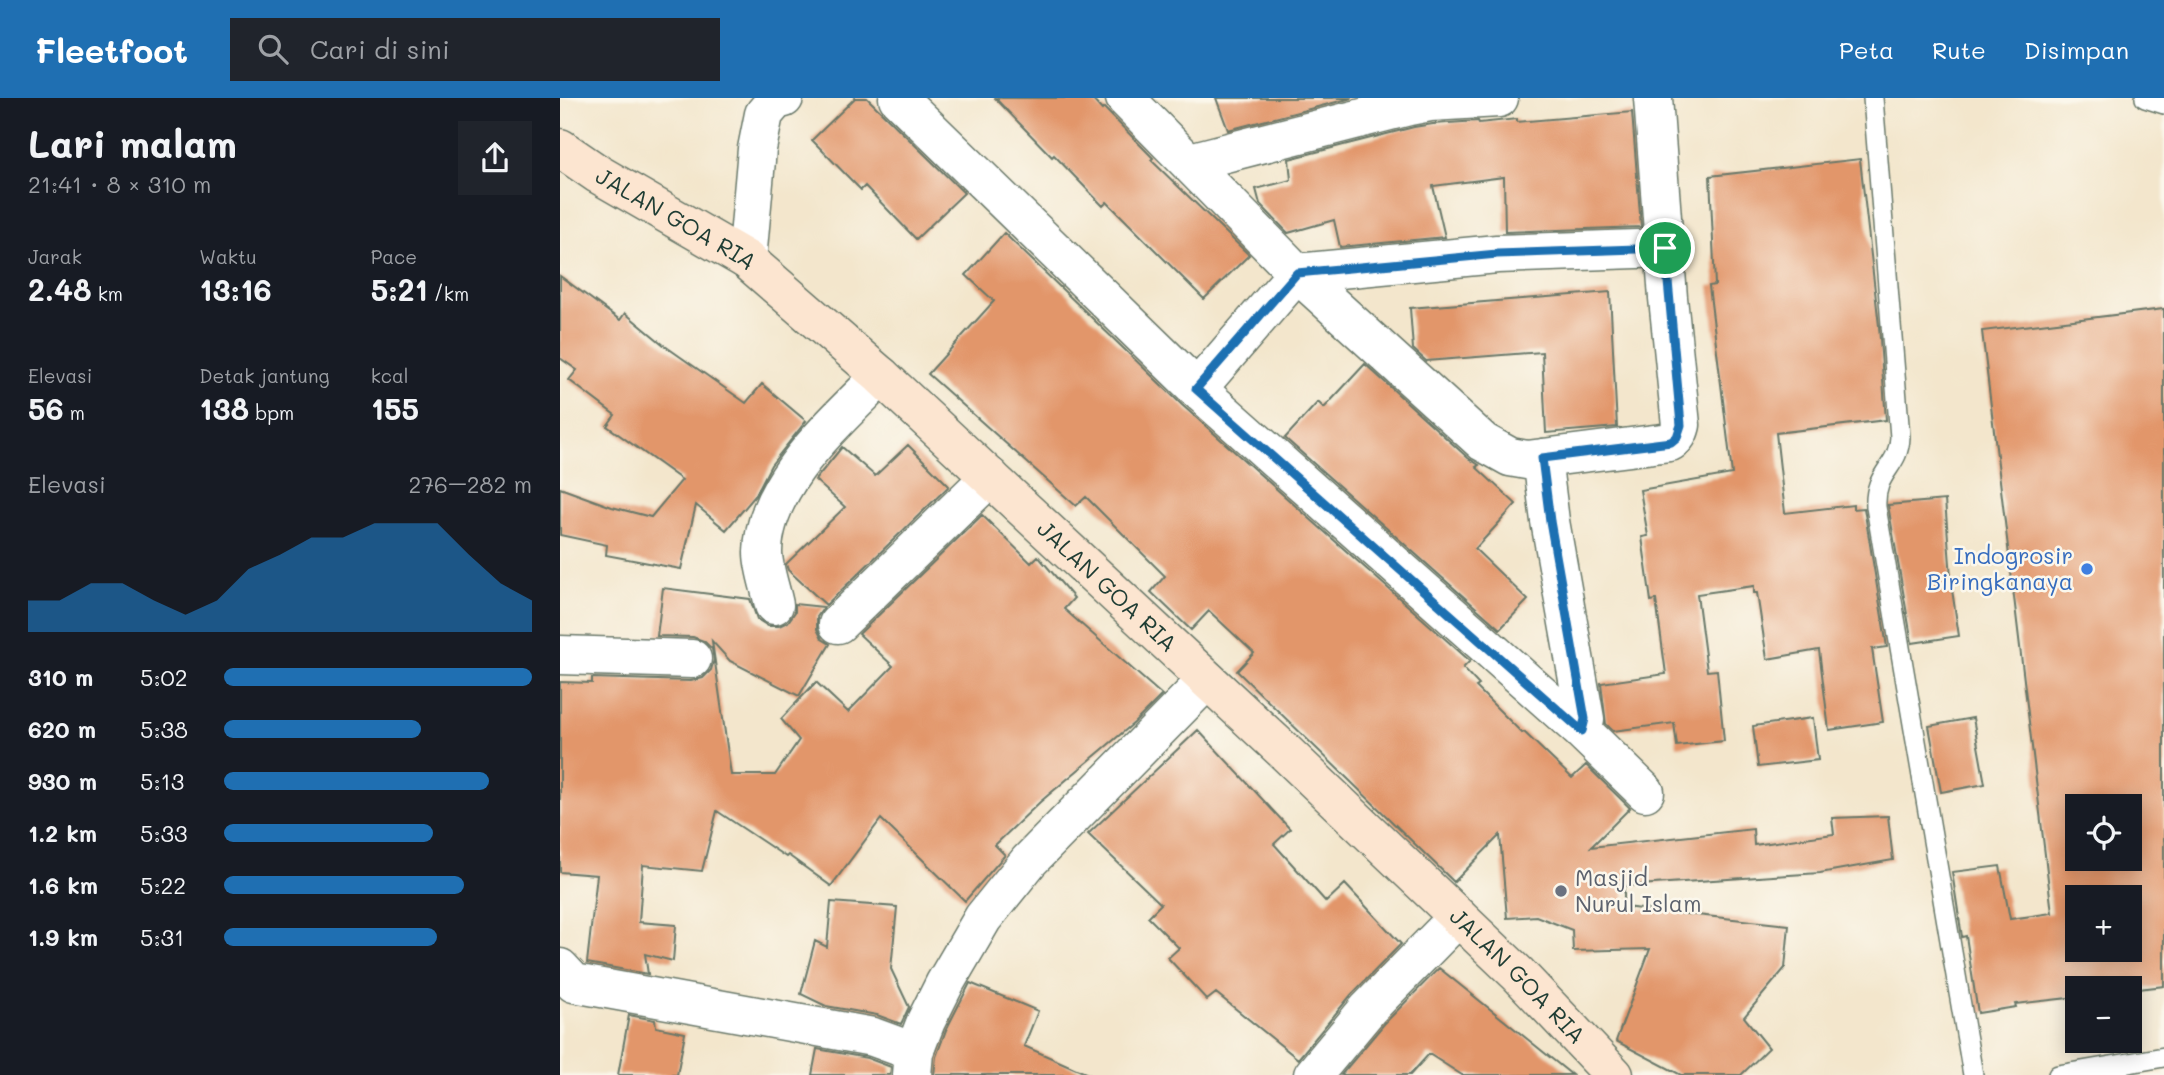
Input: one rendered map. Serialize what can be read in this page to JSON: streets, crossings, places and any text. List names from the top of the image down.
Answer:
{
  "streets": {
    "main road": ["JALAN GOA RIA"]
  },
  "places": ["Indogrosir Biringkanaya", "Masjid Nurul Islam"],
  "page": {
    "header": "Fleetfoot",
    "search": "Cari di sini",
    "nav": ["Peta", "Rute", "Disimpan"],
    "heading": ["Lari malam", "21:41 · 8 × 310 m"],
    "stats": [
      ["Jarak", "2.48 km"],
      ["Waktu", "13:16"],
      ["Pace", "5:21 /km"],
      ["Elevasi", "56 m"],
      ["Detak jantung", "138 bpm"],
      ["kcal", "155"]
    ],
    "chart": ["Elevasi", "276–282 m"],
    "list": [
      {
        "name": "310 m",
        "note": "5:02"
      },
      {
        "name": "620 m",
        "note": "5:38"
      },
      {
        "name": "930 m",
        "note": "5:13"
      },
      {
        "name": "1.2 km",
        "note": "5:33"
      },
      {
        "name": "1.6 km",
        "note": "5:22"
      },
      {
        "name": "1.9 km",
        "note": "5:31"
      }
    ],
    "map_buttons": ["+", "−"]
  }
}
